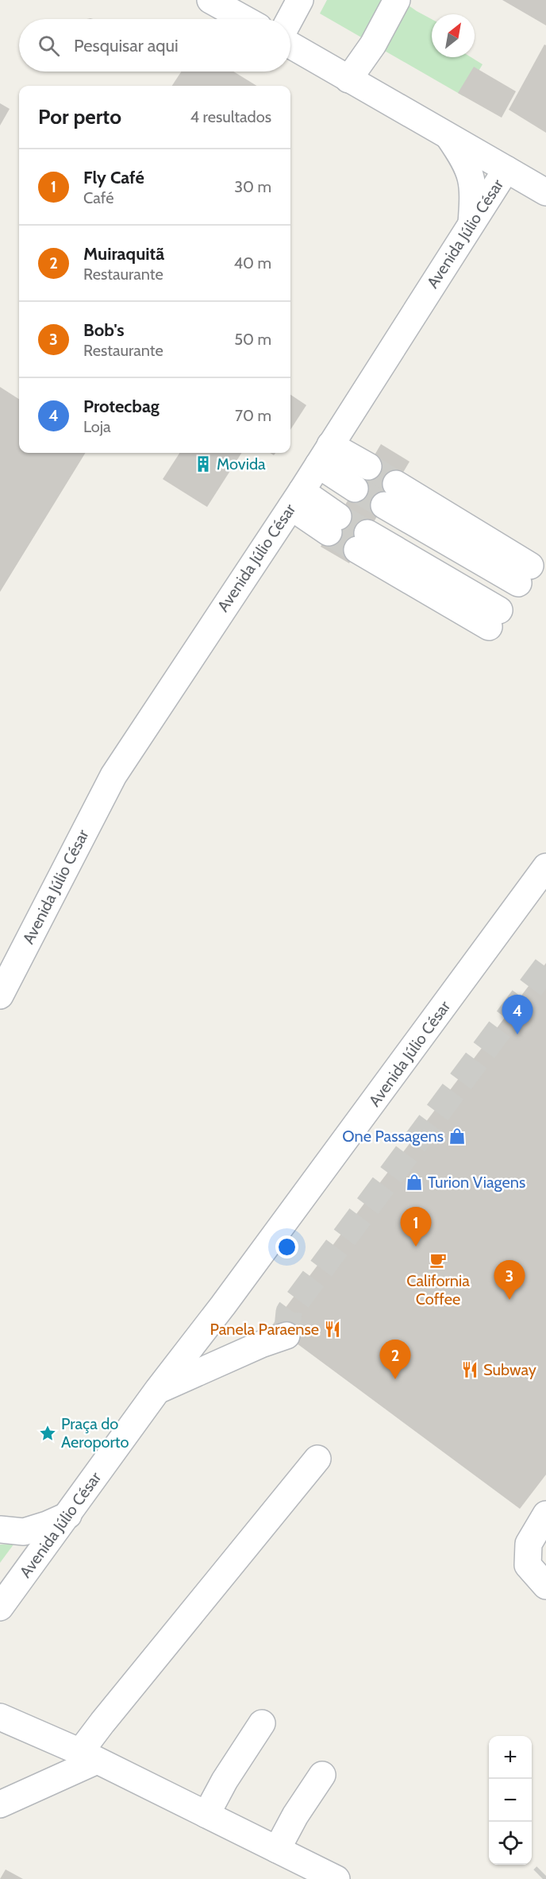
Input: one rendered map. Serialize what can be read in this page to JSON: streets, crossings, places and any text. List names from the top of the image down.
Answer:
{
  "streets": {
    "street": ["Avenida Júlio César"]
  },
  "places": {
    "building": ["Movida"],
    "shop": ["One Passagens", "Turion Viagens"],
    "cafe": ["California Coffee"],
    "restaurant": ["Panela Paraense", "Subway"],
    "place": ["Praça do Aeroporto"]
  },
  "north": "top right",
  "page": {
    "search": "Pesquisar aqui",
    "heading": ["Por perto", "4 resultados"],
    "list": [
      {
        "mark": "1",
        "name": "Fly Café",
        "note": "Café",
        "value": "30 m"
      },
      {
        "mark": "2",
        "name": "Muiraquitã",
        "note": "Restaurante",
        "value": "40 m"
      },
      {
        "mark": "3",
        "name": "Bob's",
        "note": "Restaurante",
        "value": "50 m"
      },
      {
        "mark": "4",
        "name": "Protecbag",
        "note": "Loja",
        "value": "70 m"
      }
    ],
    "pins": [
      "4",
      "1",
      "3",
      "2"
    ],
    "map_buttons": ["+", "−"]
  }
}
